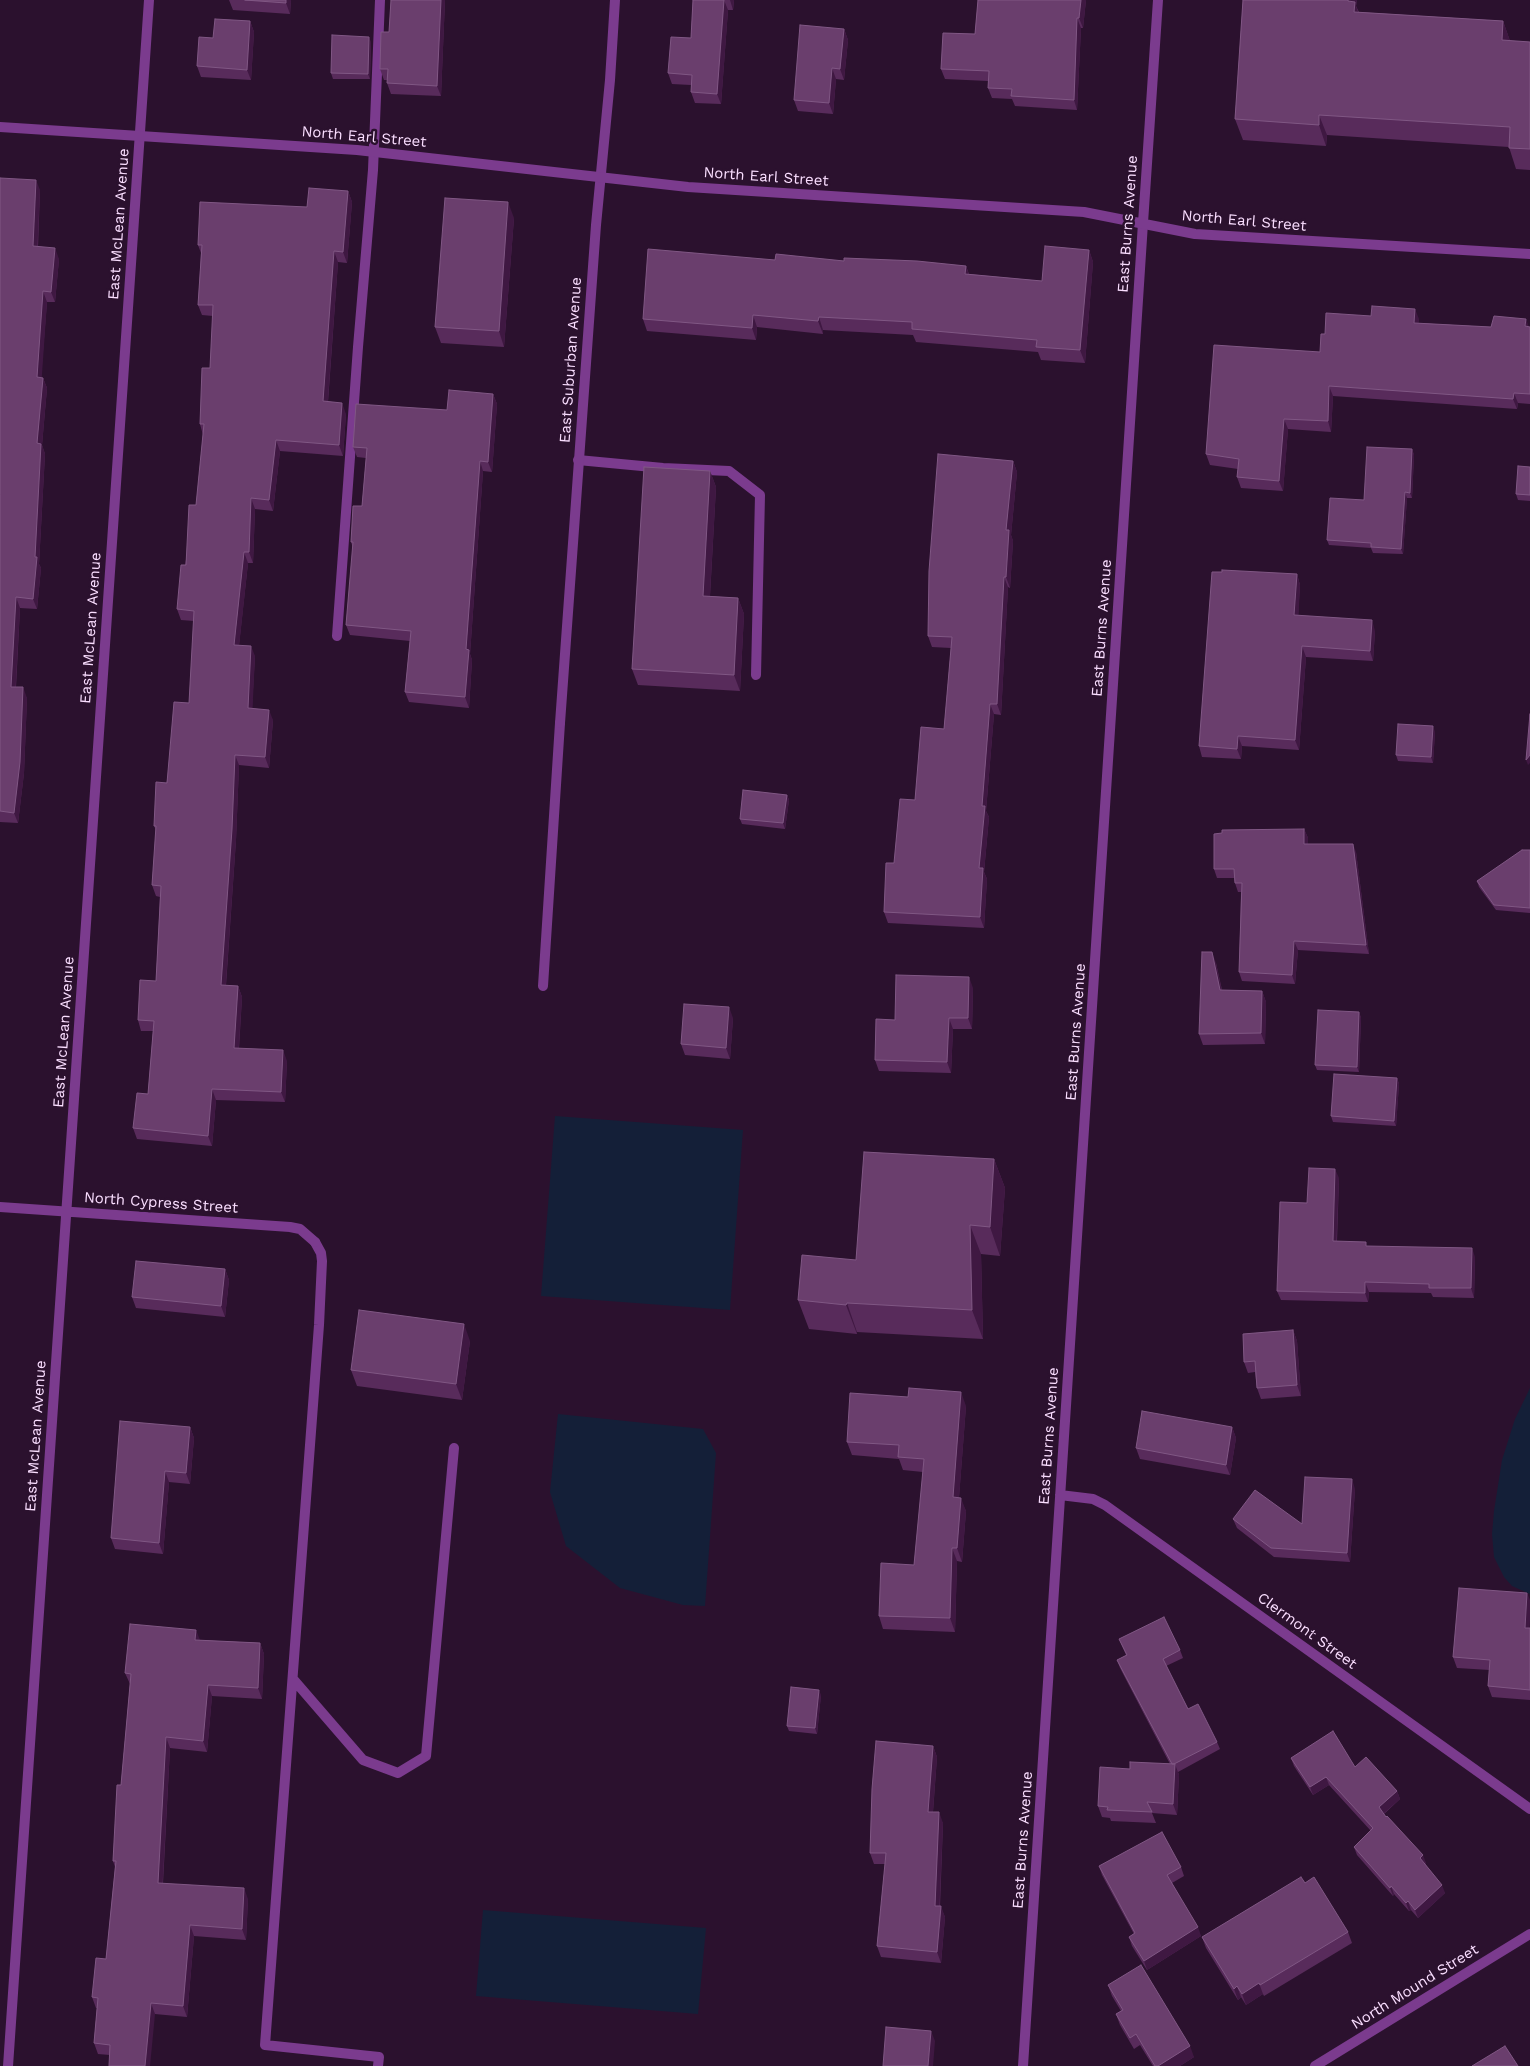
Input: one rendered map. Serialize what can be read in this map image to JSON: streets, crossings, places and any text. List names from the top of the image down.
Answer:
{
  "streets": {
    "street": [
      "North Earl Street",
      "East McLean Avenue",
      "East Burns Avenue",
      "East Suburban Avenue",
      "North Cypress Street",
      "Clermont Street",
      "North Mound Street"
    ]
  },
  "crossings": [
    ["North Earl Street", "East McLean Avenue"],
    ["North Earl Street", "East Burns Avenue"],
    ["North Earl Street", "East Suburban Avenue"],
    ["East McLean Avenue", "North Cypress Street"],
    ["East Burns Avenue", "Clermont Street"]
  ]
}
